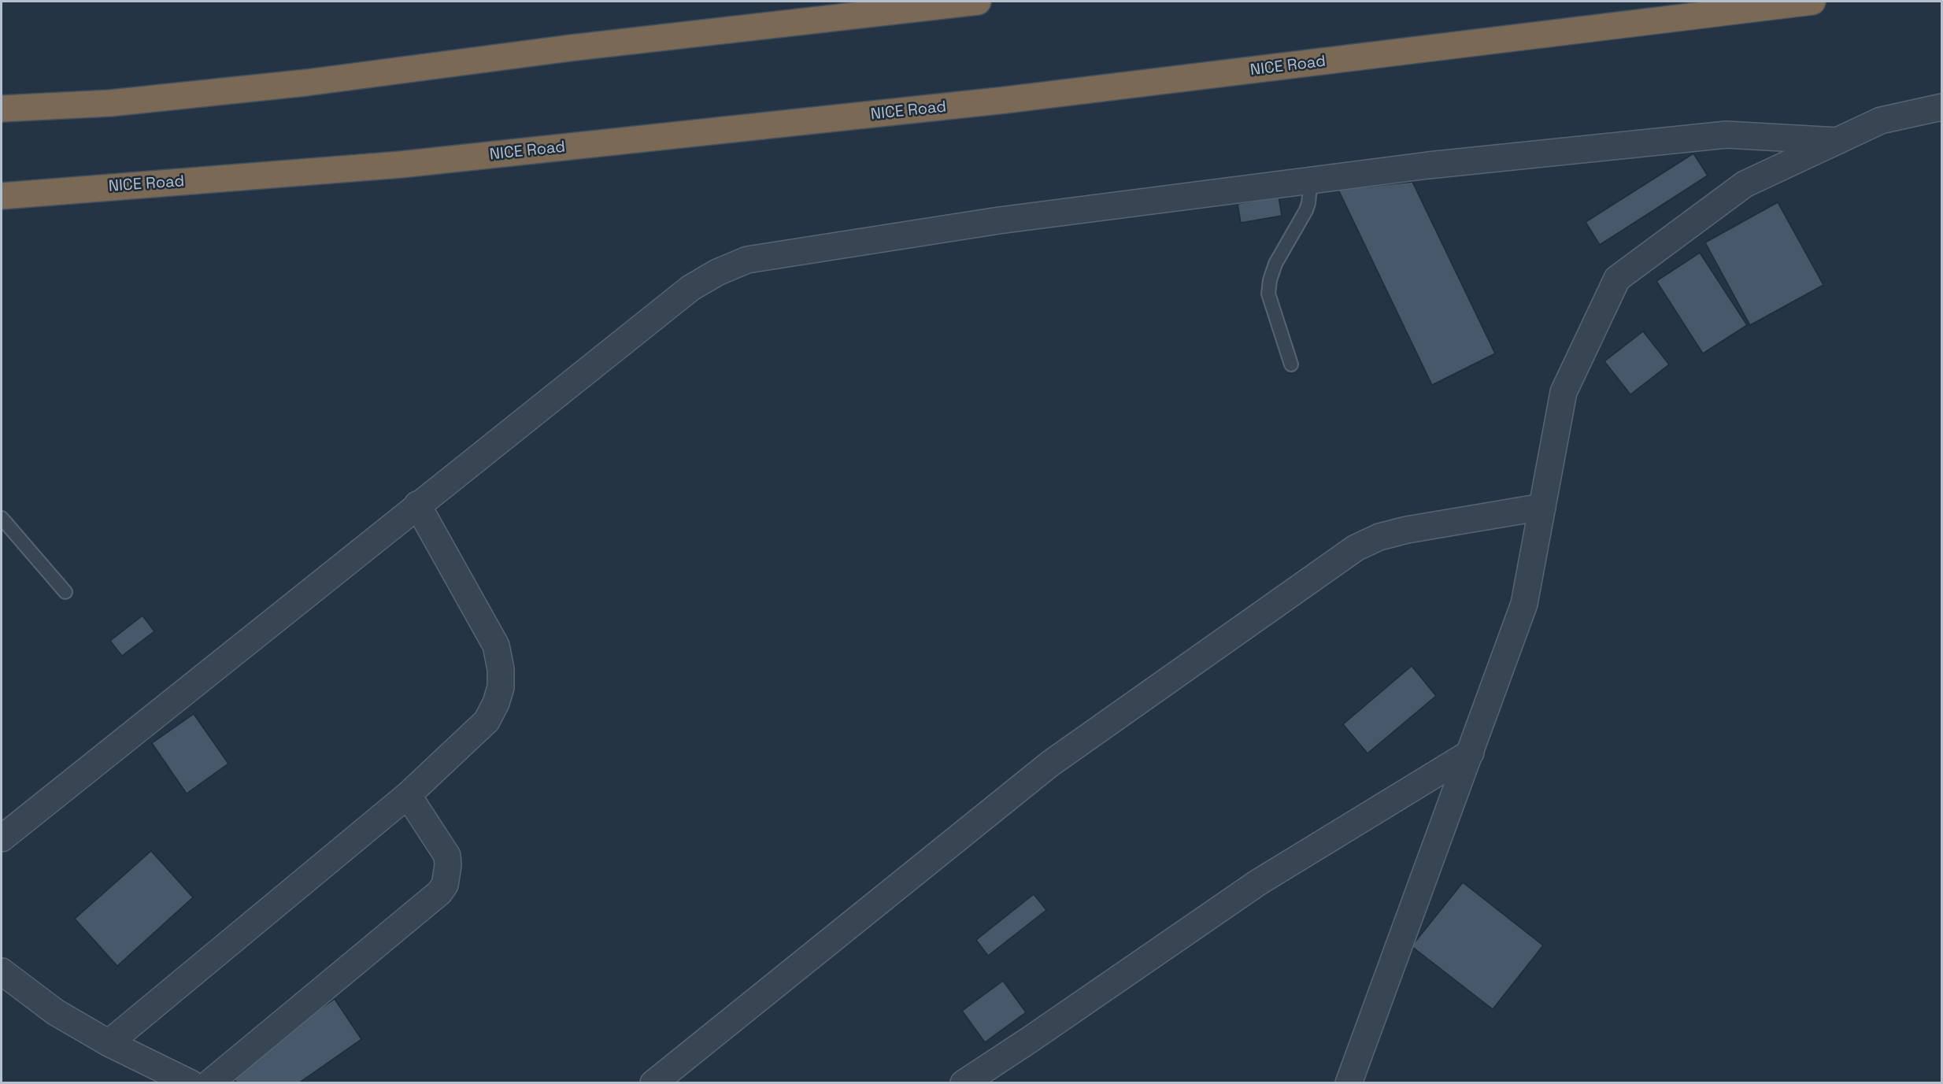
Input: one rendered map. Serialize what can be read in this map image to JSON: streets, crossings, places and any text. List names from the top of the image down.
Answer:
{
  "streets": {
    "highway": ["NICE Road"]
  }
}
